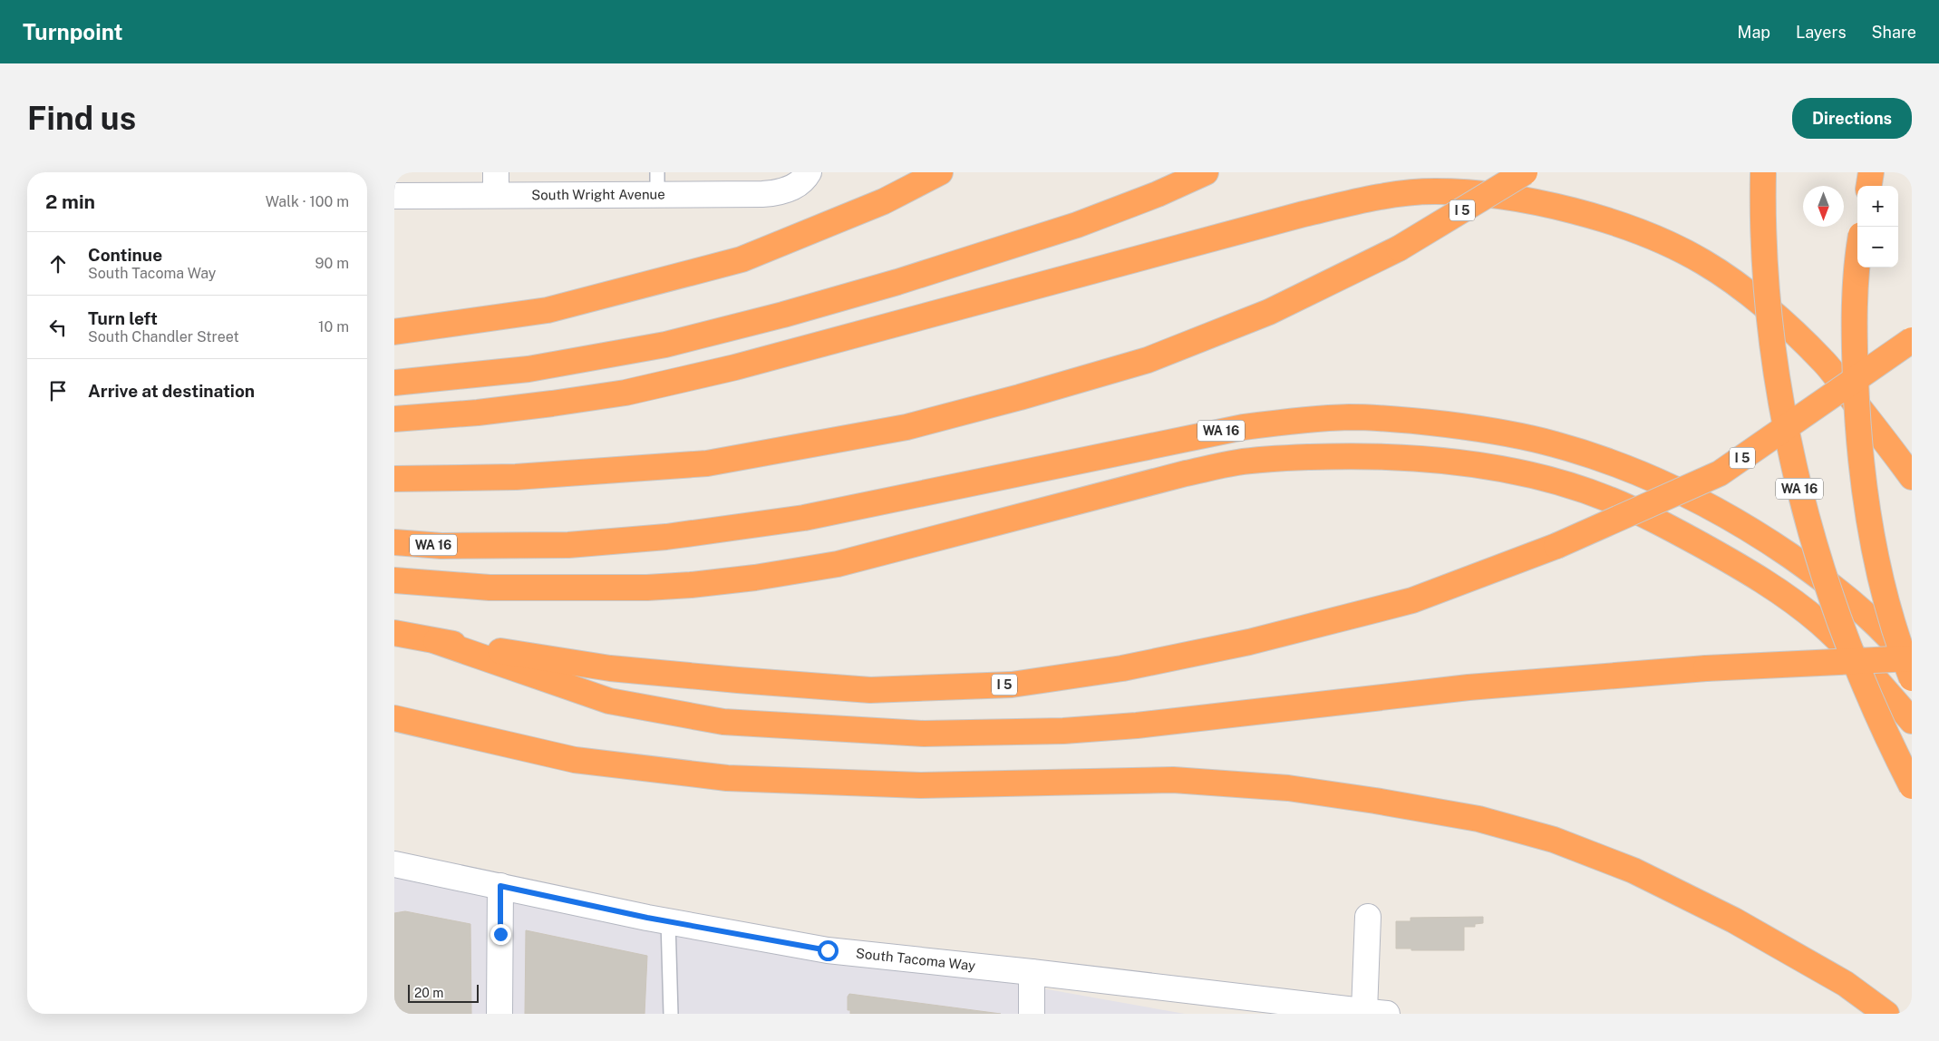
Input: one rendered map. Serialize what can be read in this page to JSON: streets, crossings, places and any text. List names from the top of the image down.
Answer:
{
  "streets": {
    "highway": ["I 5", "WA 16"],
    "main road": ["South Wright Avenue", "South Tacoma Way"]
  },
  "scale_bar": "20 m",
  "north": "bottom",
  "page": {
    "header": "Turnpoint",
    "nav": ["Map", "Layers", "Share"],
    "buttons": "Directions",
    "title": "Find us",
    "heading": ["2 min", "Walk · 100 m"],
    "map_buttons": ["+", "−"],
    "list": [
      ["Continue", "South Tacoma Way", "90 m"],
      ["Turn left", "South Chandler Street", "10 m"],
      "Arrive at destination"
    ],
    "scale": "20 m"
  }
}
